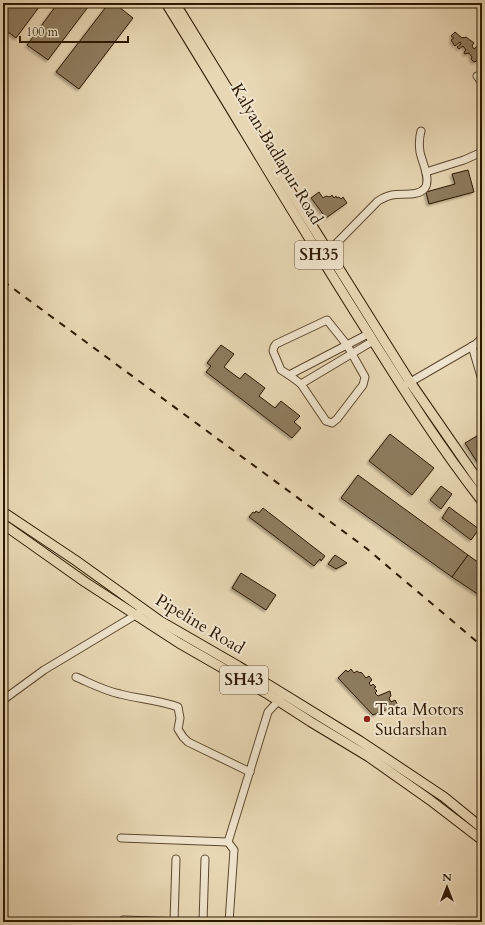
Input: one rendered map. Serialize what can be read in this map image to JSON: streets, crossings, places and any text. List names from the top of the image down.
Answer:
{
  "streets": {
    "main road": [
      "Kalyan Badlapur Road",
      "SH35",
      "Pipeline Road",
      "SH43"
    ]
  },
  "places": ["Tata Motors Sudarshan"],
  "scale_bar": "100 m",
  "north": "top"
}
